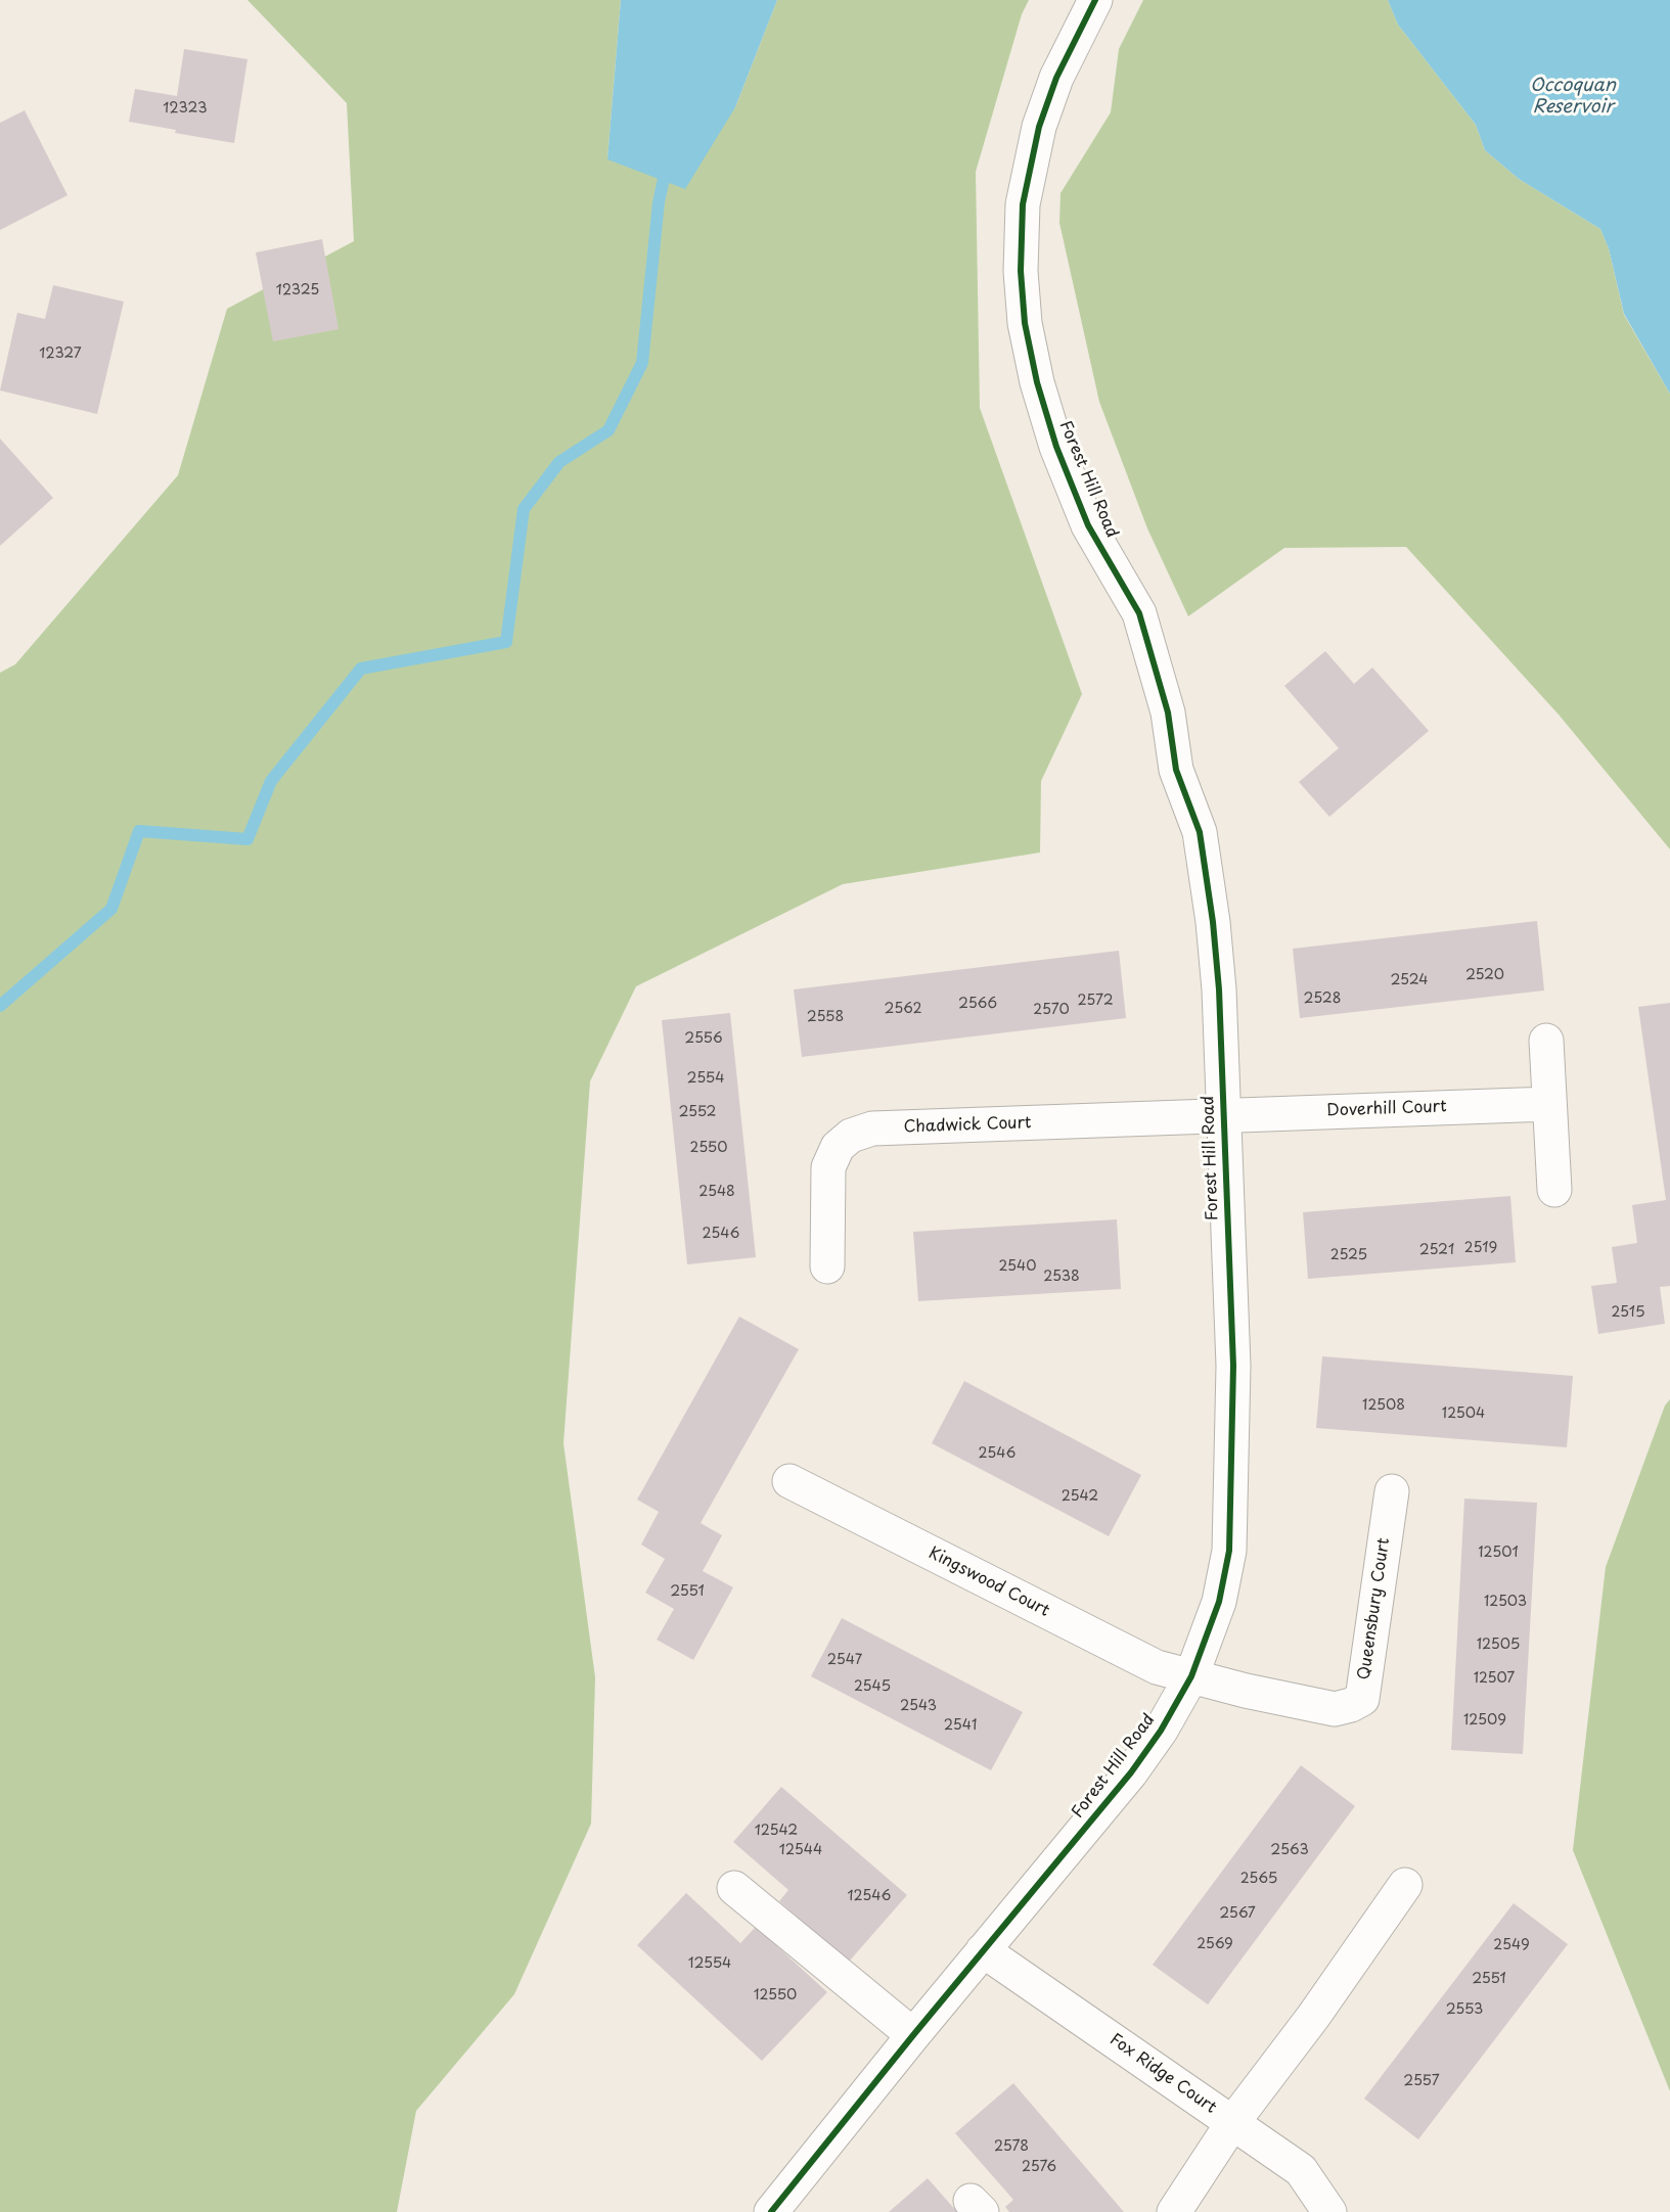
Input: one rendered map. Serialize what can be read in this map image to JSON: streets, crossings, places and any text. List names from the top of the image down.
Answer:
{
  "streets": {
    "street": [
      "Forest Hill Road",
      "Doverhill Court",
      "Chadwick Court",
      "Kingswood Court",
      "Queensbury Court",
      "Fox Ridge Court"
    ]
  },
  "crossings": [
    ["Forest Hill Road", "Doverhill Court"],
    ["Forest Hill Road", "Chadwick Court"],
    ["Forest Hill Road", "Kingswood Court"],
    ["Forest Hill Road", "Queensbury Court"],
    ["Forest Hill Road", "Fox Ridge Court"],
    ["Doverhill Court", "Chadwick Court"],
    ["Kingswood Court", "Queensbury Court"]
  ],
  "water": ["Occoquan Reservoir"],
  "house_numbers": [
    "12323",
    "12325",
    "12327",
    "2520",
    "2524",
    "2528",
    "2572",
    "2566",
    "2562",
    "2570",
    "2558",
    "2556",
    "2554",
    "2552",
    "2550",
    "2548",
    "2546",
    "2519",
    "2521",
    "2525",
    "2540",
    "2538",
    "2515",
    "12508",
    "12504",
    "2546",
    "2542",
    "12501",
    "2551",
    "12503",
    "12505",
    "2547",
    "12507",
    "2545",
    "2543",
    "12509",
    "2541",
    "12542",
    "12544",
    "2563",
    "2565",
    "12546",
    "2567",
    "2569",
    "2549",
    "12554",
    "2551",
    "12550",
    "2553",
    "2557",
    "2578",
    "2576"
  ]
}
